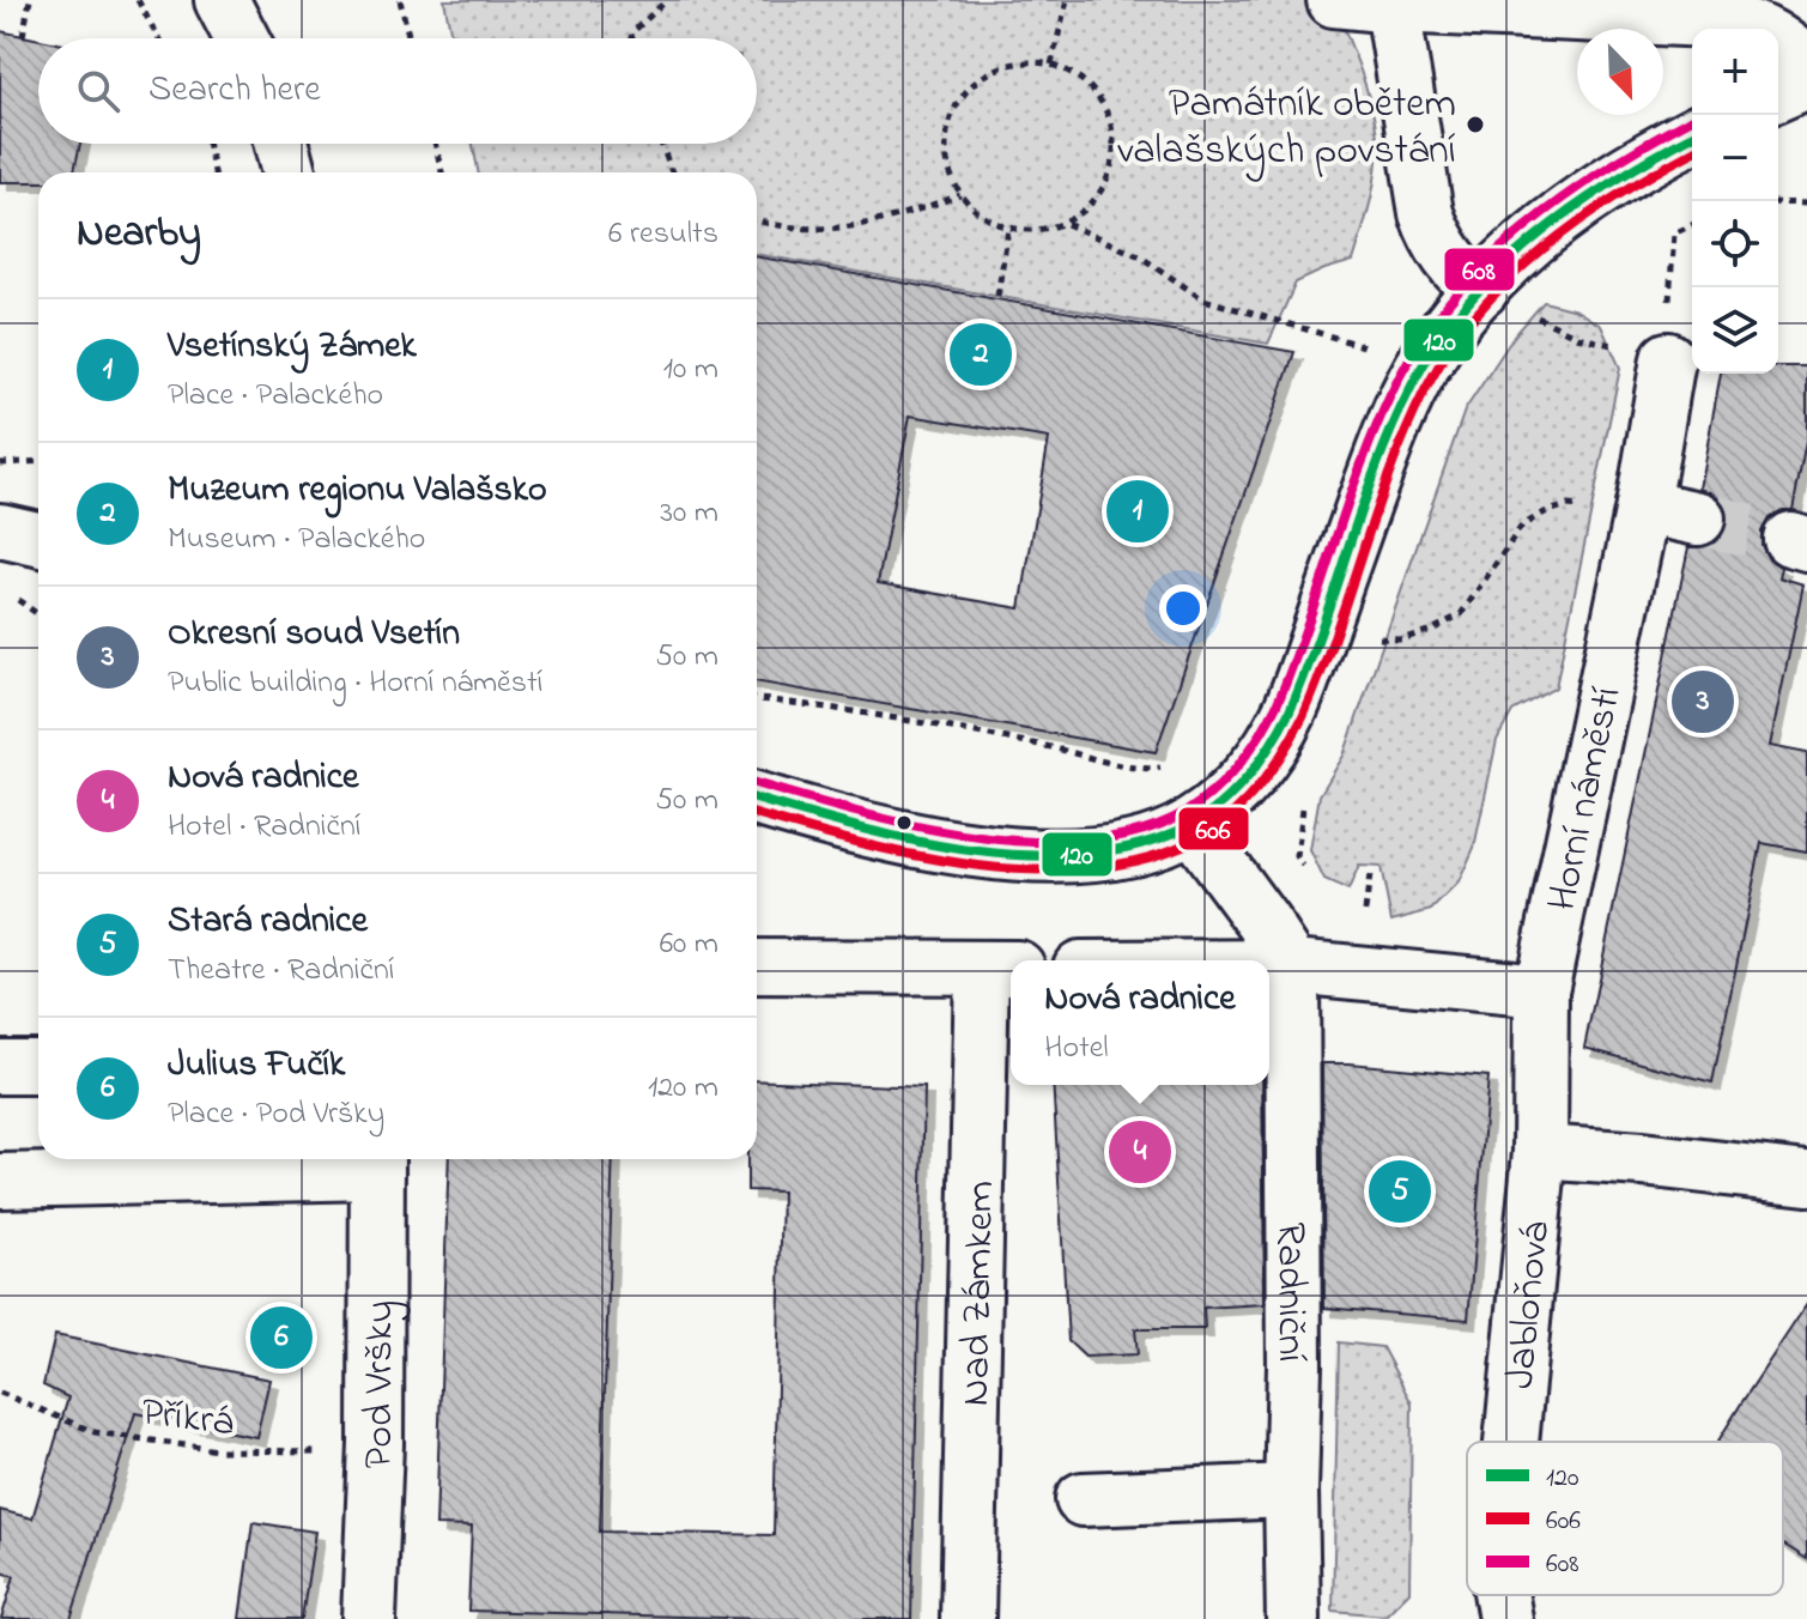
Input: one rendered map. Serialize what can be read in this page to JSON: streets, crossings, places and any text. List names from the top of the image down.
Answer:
{
  "streets": {
    "street": [
      "Horní náměstí",
      "Radniční",
      "Nad Zámkem",
      "Jabloňová",
      "Pod Vršky"
    ],
    "path": ["Příkrá"]
  },
  "crossings": [
    ["Horní náměstí", "Jabloňová"],
    ["Pod Vršky", "Příkrá"]
  ],
  "places": ["Památník obětem valašských povstání"],
  "lines": ["transit line 608", "transit line 120", "transit line 606"],
  "legend": ["120", "606", "608"],
  "north": "bottom right",
  "page": {
    "map_buttons": ["+", "−"],
    "search": "Search here",
    "heading": ["Nearby", "6 results"],
    "list": [
      {
        "mark": "1",
        "name": "Vsetínský Zámek",
        "note": "Place · Palackého",
        "value": "10 m"
      },
      {
        "mark": "2",
        "name": "Muzeum regionu Valašsko",
        "note": "Museum · Palackého",
        "value": "30 m"
      },
      {
        "mark": "3",
        "name": "Okresní soud Vsetín",
        "note": "Public building · Horní náměstí",
        "value": "50 m"
      },
      {
        "mark": "4",
        "name": "Nová radnice",
        "note": "Hotel · Radniční",
        "value": "50 m"
      },
      {
        "mark": "5",
        "name": "Stará radnice",
        "note": "Theatre · Radniční",
        "value": "60 m"
      },
      {
        "mark": "6",
        "name": "Julius Fučík",
        "note": "Place · Pod Vršky",
        "value": "120 m"
      }
    ],
    "pins": [
      "2",
      "1",
      "3",
      "4",
      "5",
      "6"
    ],
    "popup": ["Nová radnice", "Hotel"]
  }
}
